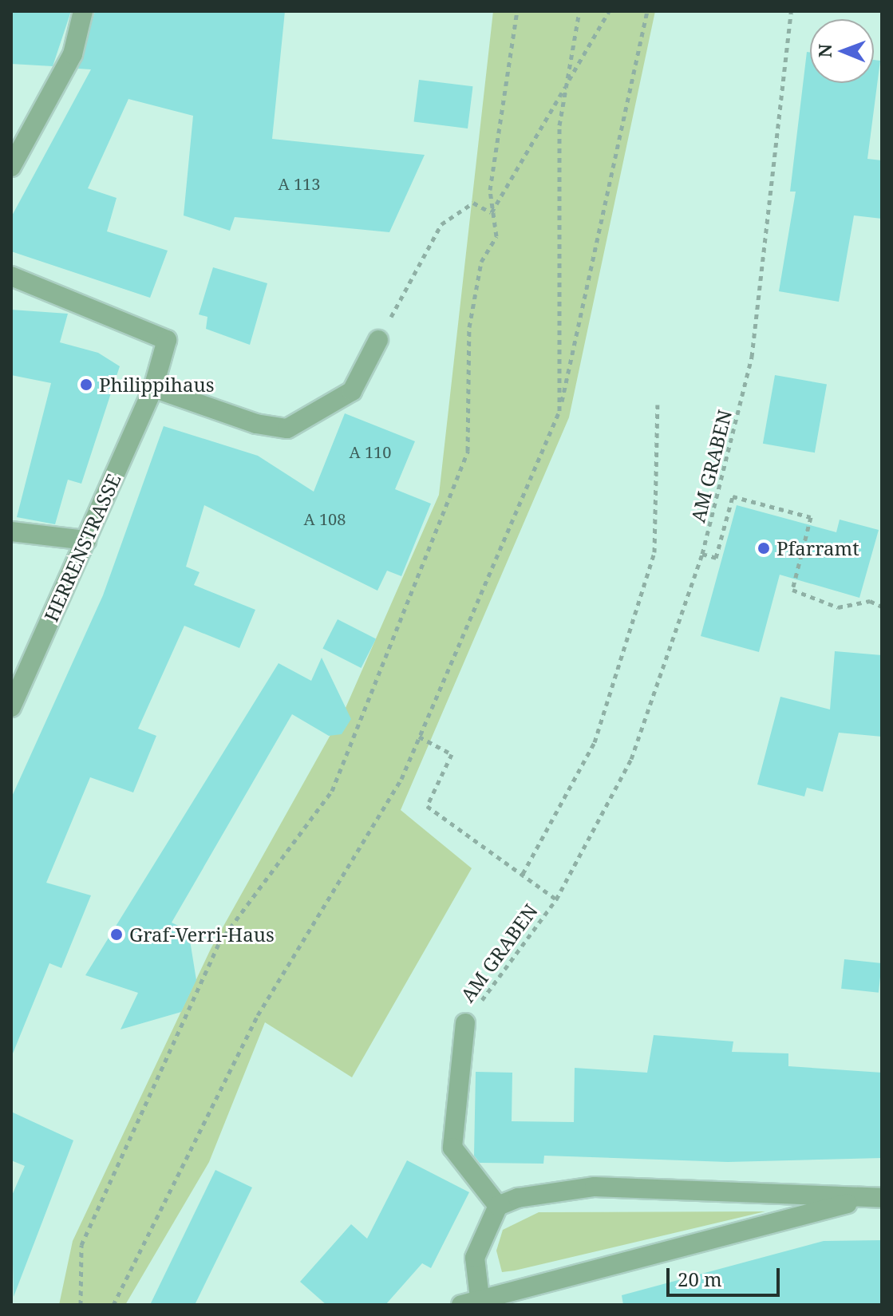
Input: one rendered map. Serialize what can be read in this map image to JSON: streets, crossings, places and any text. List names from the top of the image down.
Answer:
{
  "streets": {
    "street": ["HERRENSTRASSE"],
    "path": ["AM GRABEN"]
  },
  "places": ["Philippihaus", "Pfarramt", "Graf-Verri-Haus"],
  "house_numbers": ["A 113", "A 110", "A 108"],
  "scale_bar": "20 m",
  "north": "left"
}
